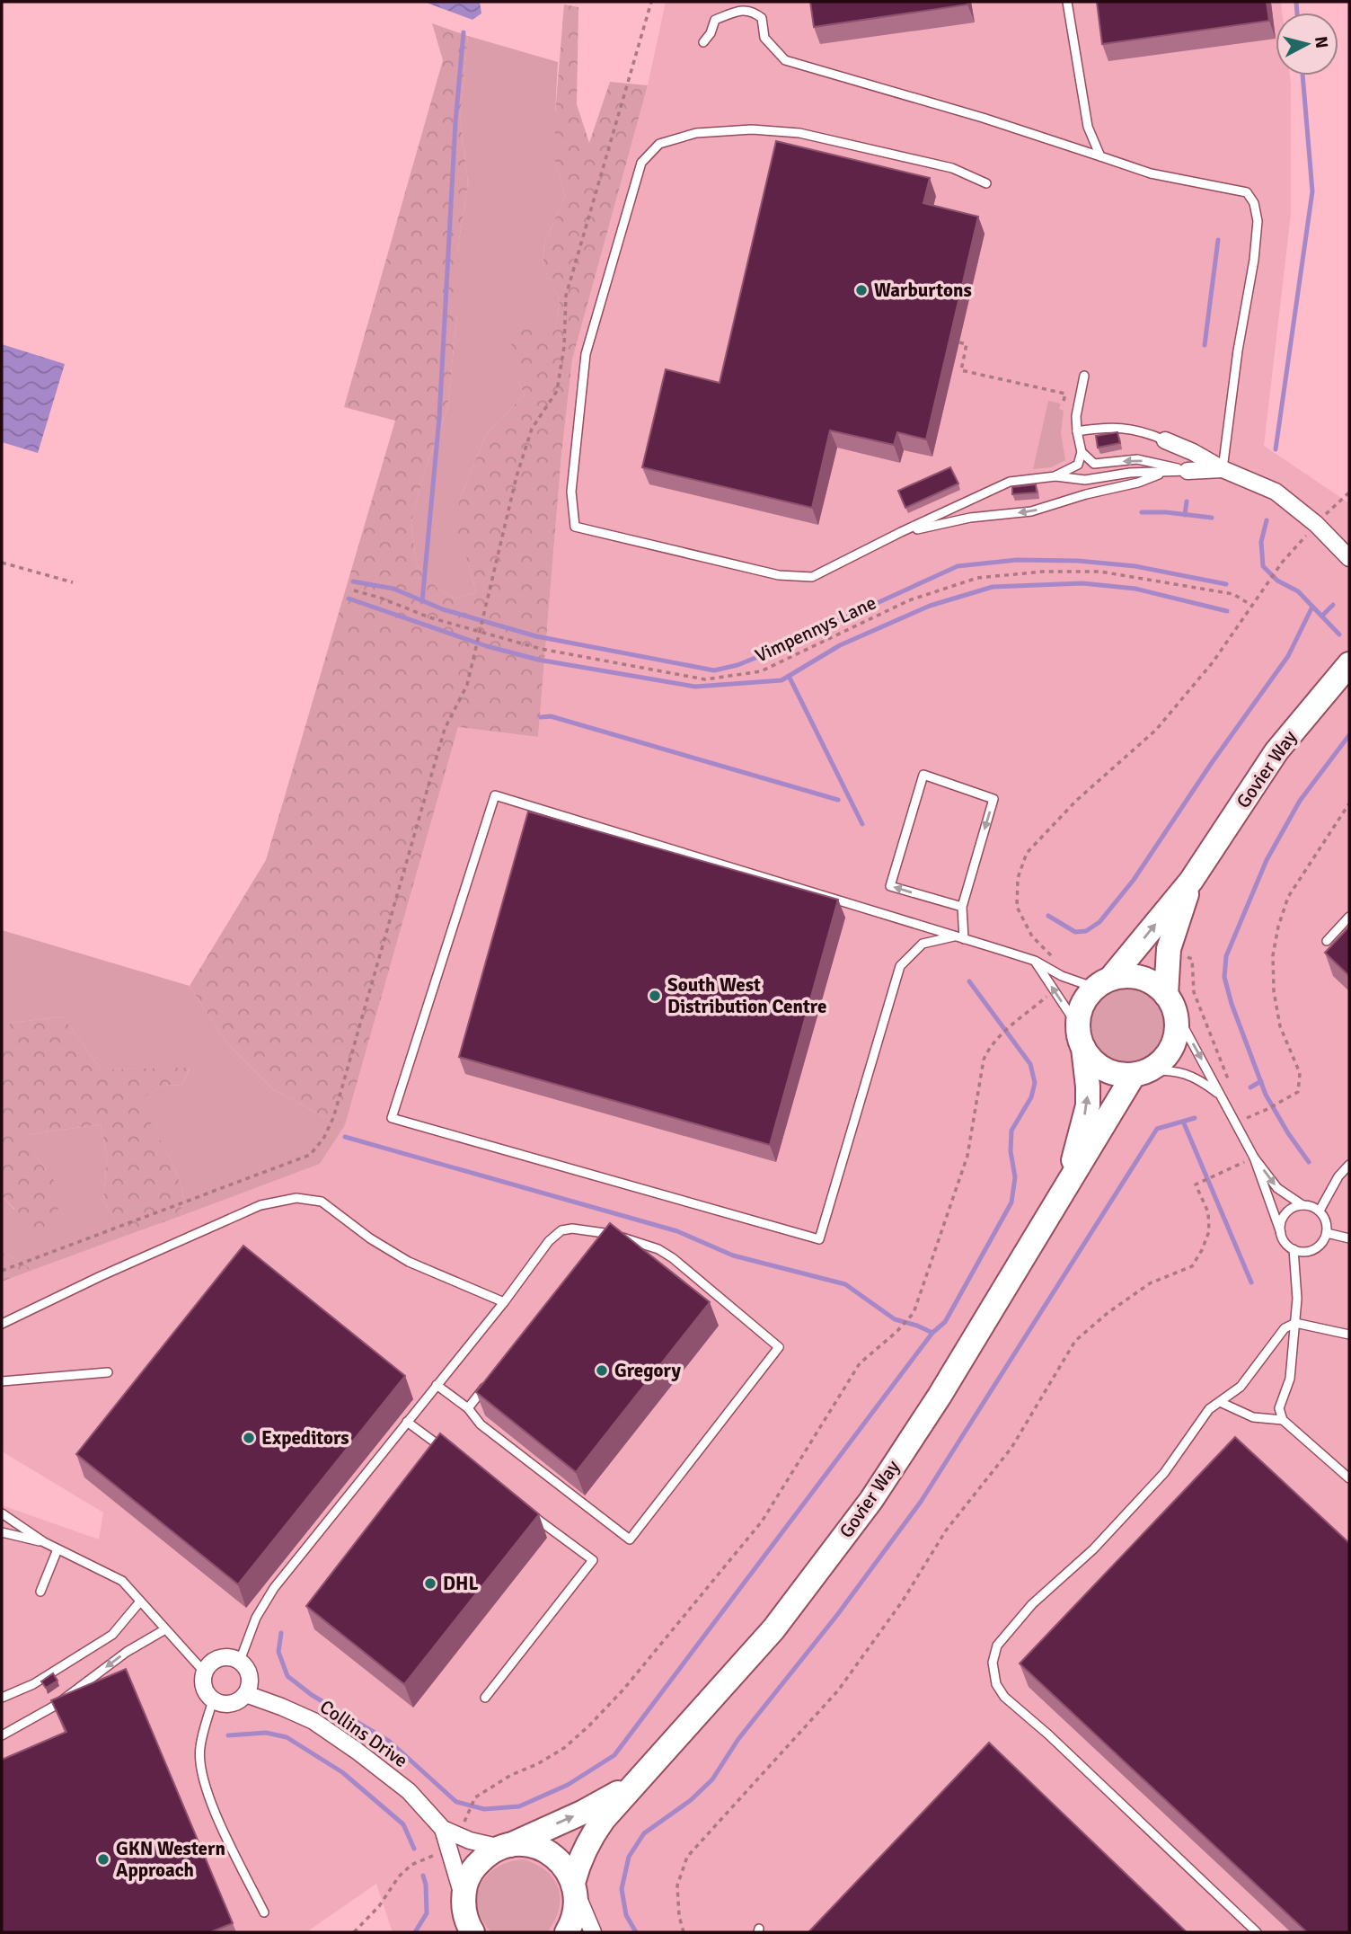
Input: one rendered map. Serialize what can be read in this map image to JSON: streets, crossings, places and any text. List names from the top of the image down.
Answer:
{
  "streets": {
    "street": ["Govier Way", "Collins Drive"],
    "path": ["Vimpennys Lane"]
  },
  "crossings": [
    ["Govier Way", "Collins Drive"]
  ],
  "places": [
    "Warburtons",
    "South West Distribution Centre",
    "Gregory",
    "Expeditors",
    "DHL",
    "GKN Western Approach"
  ],
  "north": "right"
}
